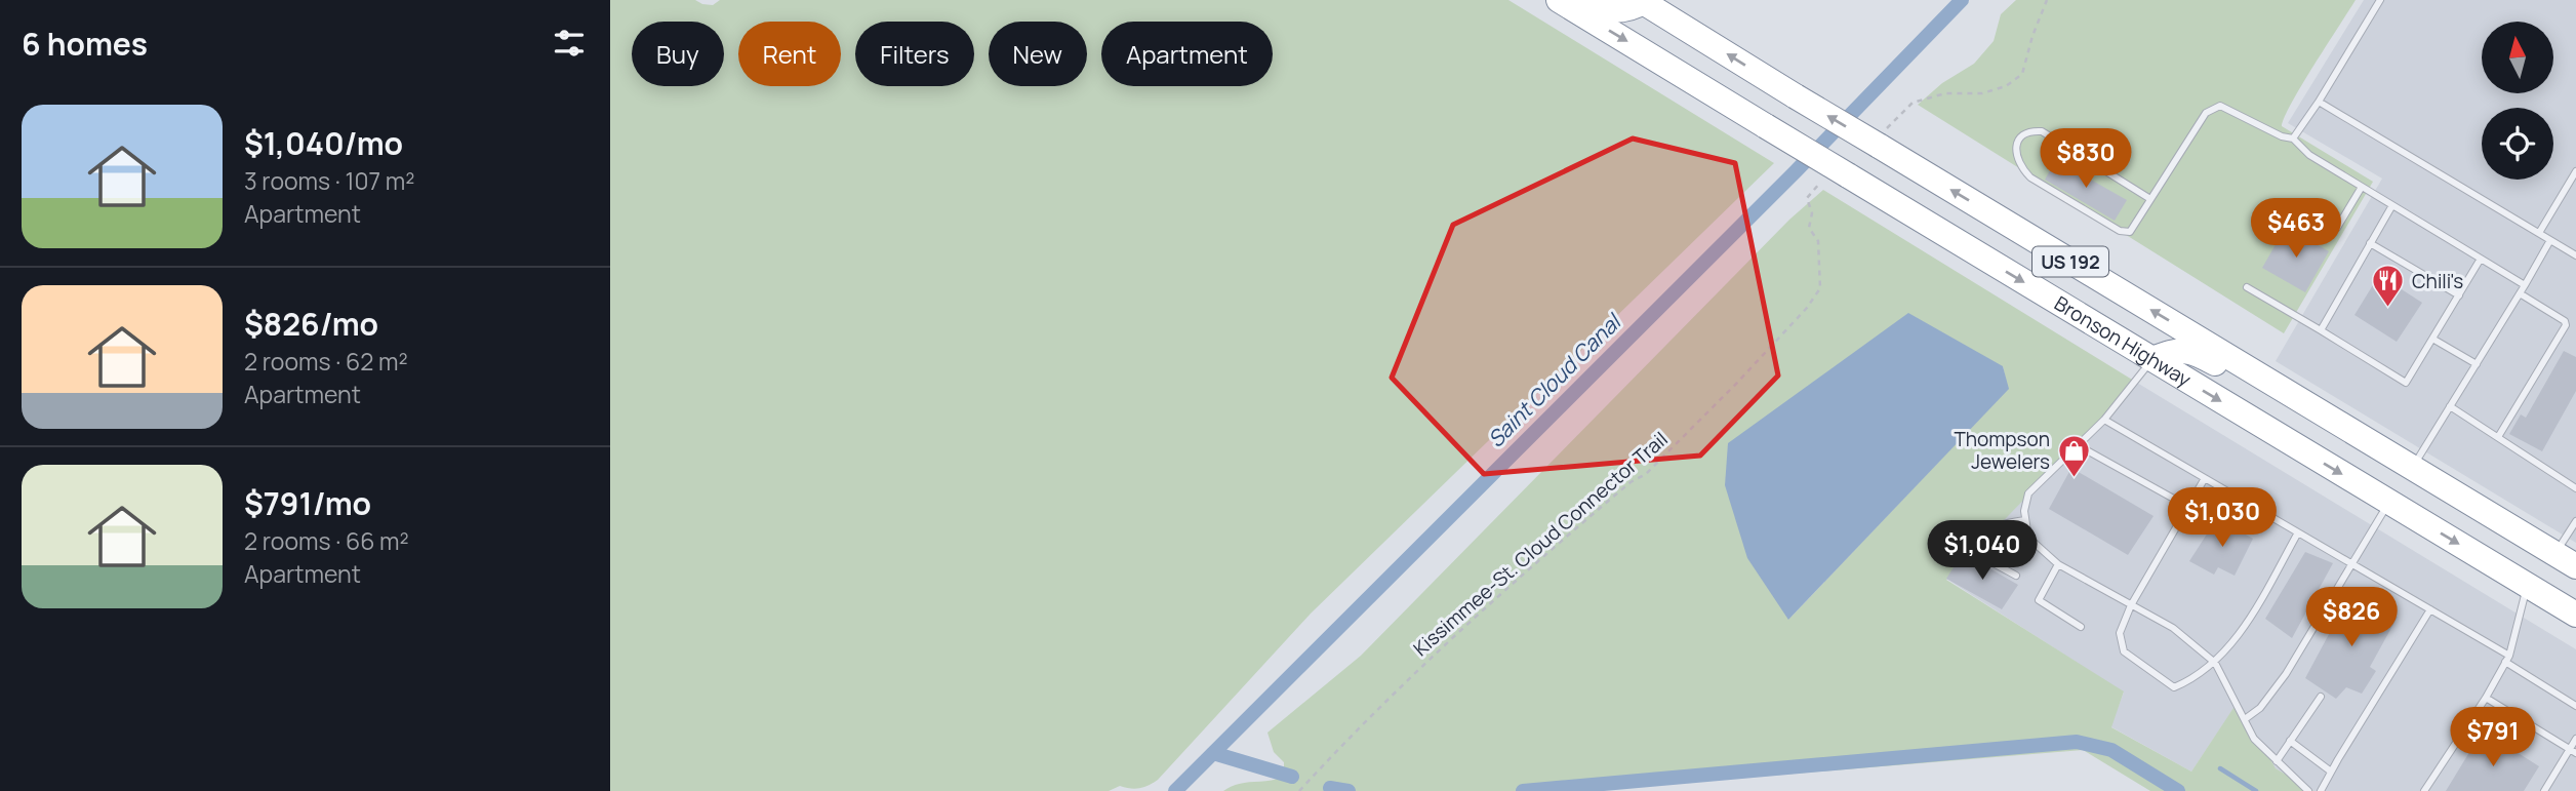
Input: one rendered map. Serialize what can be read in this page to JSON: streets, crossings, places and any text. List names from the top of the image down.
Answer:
{
  "streets": {
    "highway": ["US 192", "Bronson Highway"],
    "path": ["Kissimmee-St. Cloud Connector Trail"]
  },
  "water": ["Saint Cloud Canal"],
  "places": {
    "restaurant": ["Chili's"],
    "shop": ["Thompson Jewelers"]
  },
  "north": "top",
  "page": {
    "heading": "6 homes",
    "chip": [
      "Buy",
      "Rent",
      "Filters",
      "New",
      "Apartment"
    ],
    "list": [
      {
        "name": "$1,040/mo",
        "note": "3 rooms · 107 m² · Apartment"
      },
      {
        "name": "$826/mo",
        "note": "2 rooms · 62 m² · Apartment"
      },
      {
        "name": "$791/mo",
        "note": "2 rooms · 66 m² · Apartment"
      }
    ],
    "price": [
      "$830",
      "$463",
      "$1,030",
      "$1,040",
      "$826",
      "$791"
    ]
  }
}
